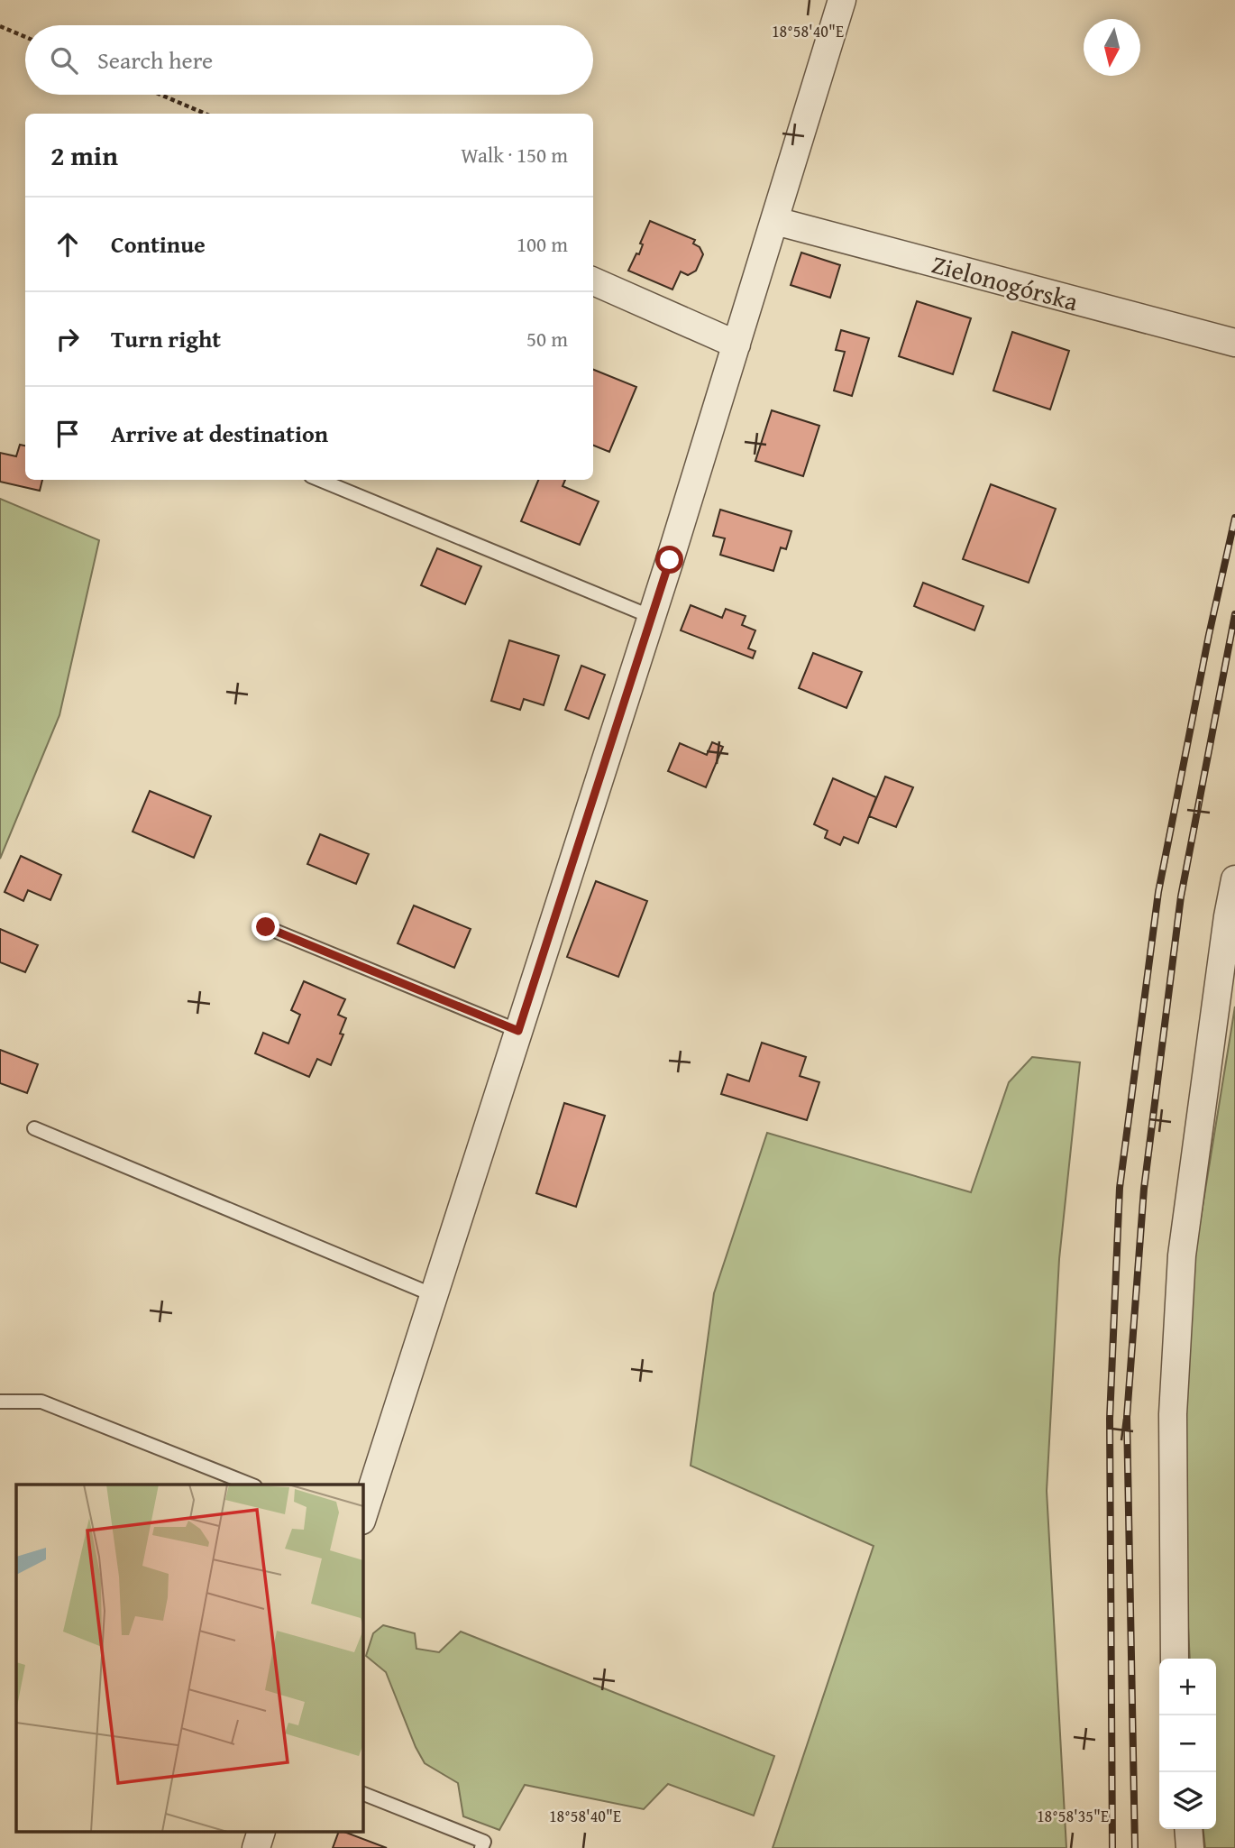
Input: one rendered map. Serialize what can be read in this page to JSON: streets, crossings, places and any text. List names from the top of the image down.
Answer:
{
  "streets": {
    "street": ["Zielonogórska"]
  },
  "north": "bottom",
  "page": {
    "search": "Search here",
    "heading": ["2 min", "Walk · 150 m"],
    "list": [
      ["Continue", "100 m"],
      ["Turn right", "50 m"],
      "Arrive at destination"
    ],
    "map_buttons": ["+", "−"]
  },
  "coordinates": ["18°58'40\"E", "18°58'35\"E"]
}
